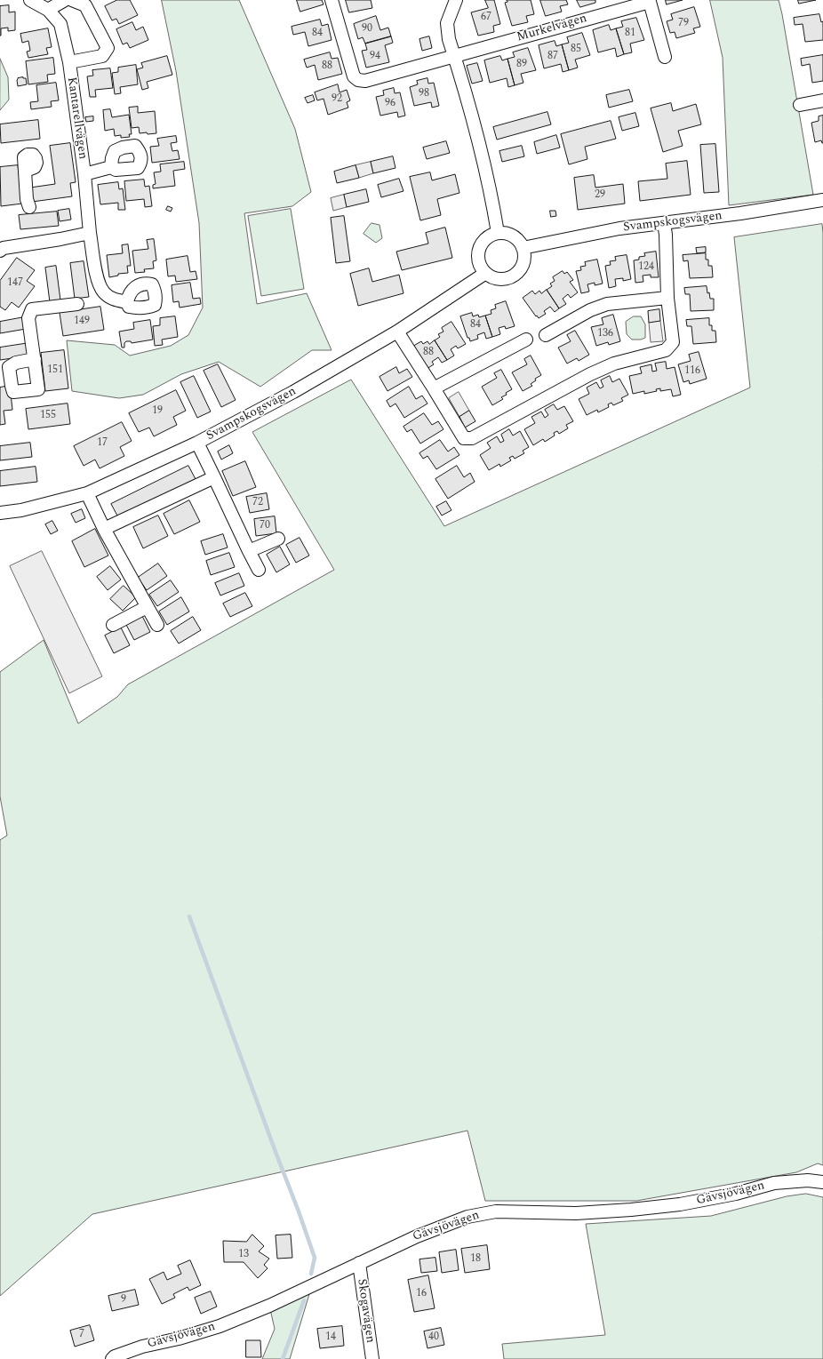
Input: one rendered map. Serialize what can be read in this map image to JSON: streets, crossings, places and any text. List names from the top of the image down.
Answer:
{
  "streets": {
    "street": [
      "Murkelvägen",
      "Kantarellvägen",
      "Svampskogsvägen",
      "Gävsjövägen",
      "Skogavägen"
    ]
  },
  "crossings": [
    ["Gävsjövägen", "Skogavägen"]
  ],
  "house_numbers": [
    "67",
    "79",
    "90",
    "84",
    "81",
    "85",
    "94",
    "87",
    "89",
    "88",
    "98",
    "92",
    "96",
    "29",
    "124",
    "147",
    "149",
    "84",
    "136",
    "88",
    "151",
    "116",
    "19",
    "155",
    "17",
    "72",
    "70",
    "13",
    "18",
    "16",
    "9",
    "7",
    "14",
    "40"
  ]
}
